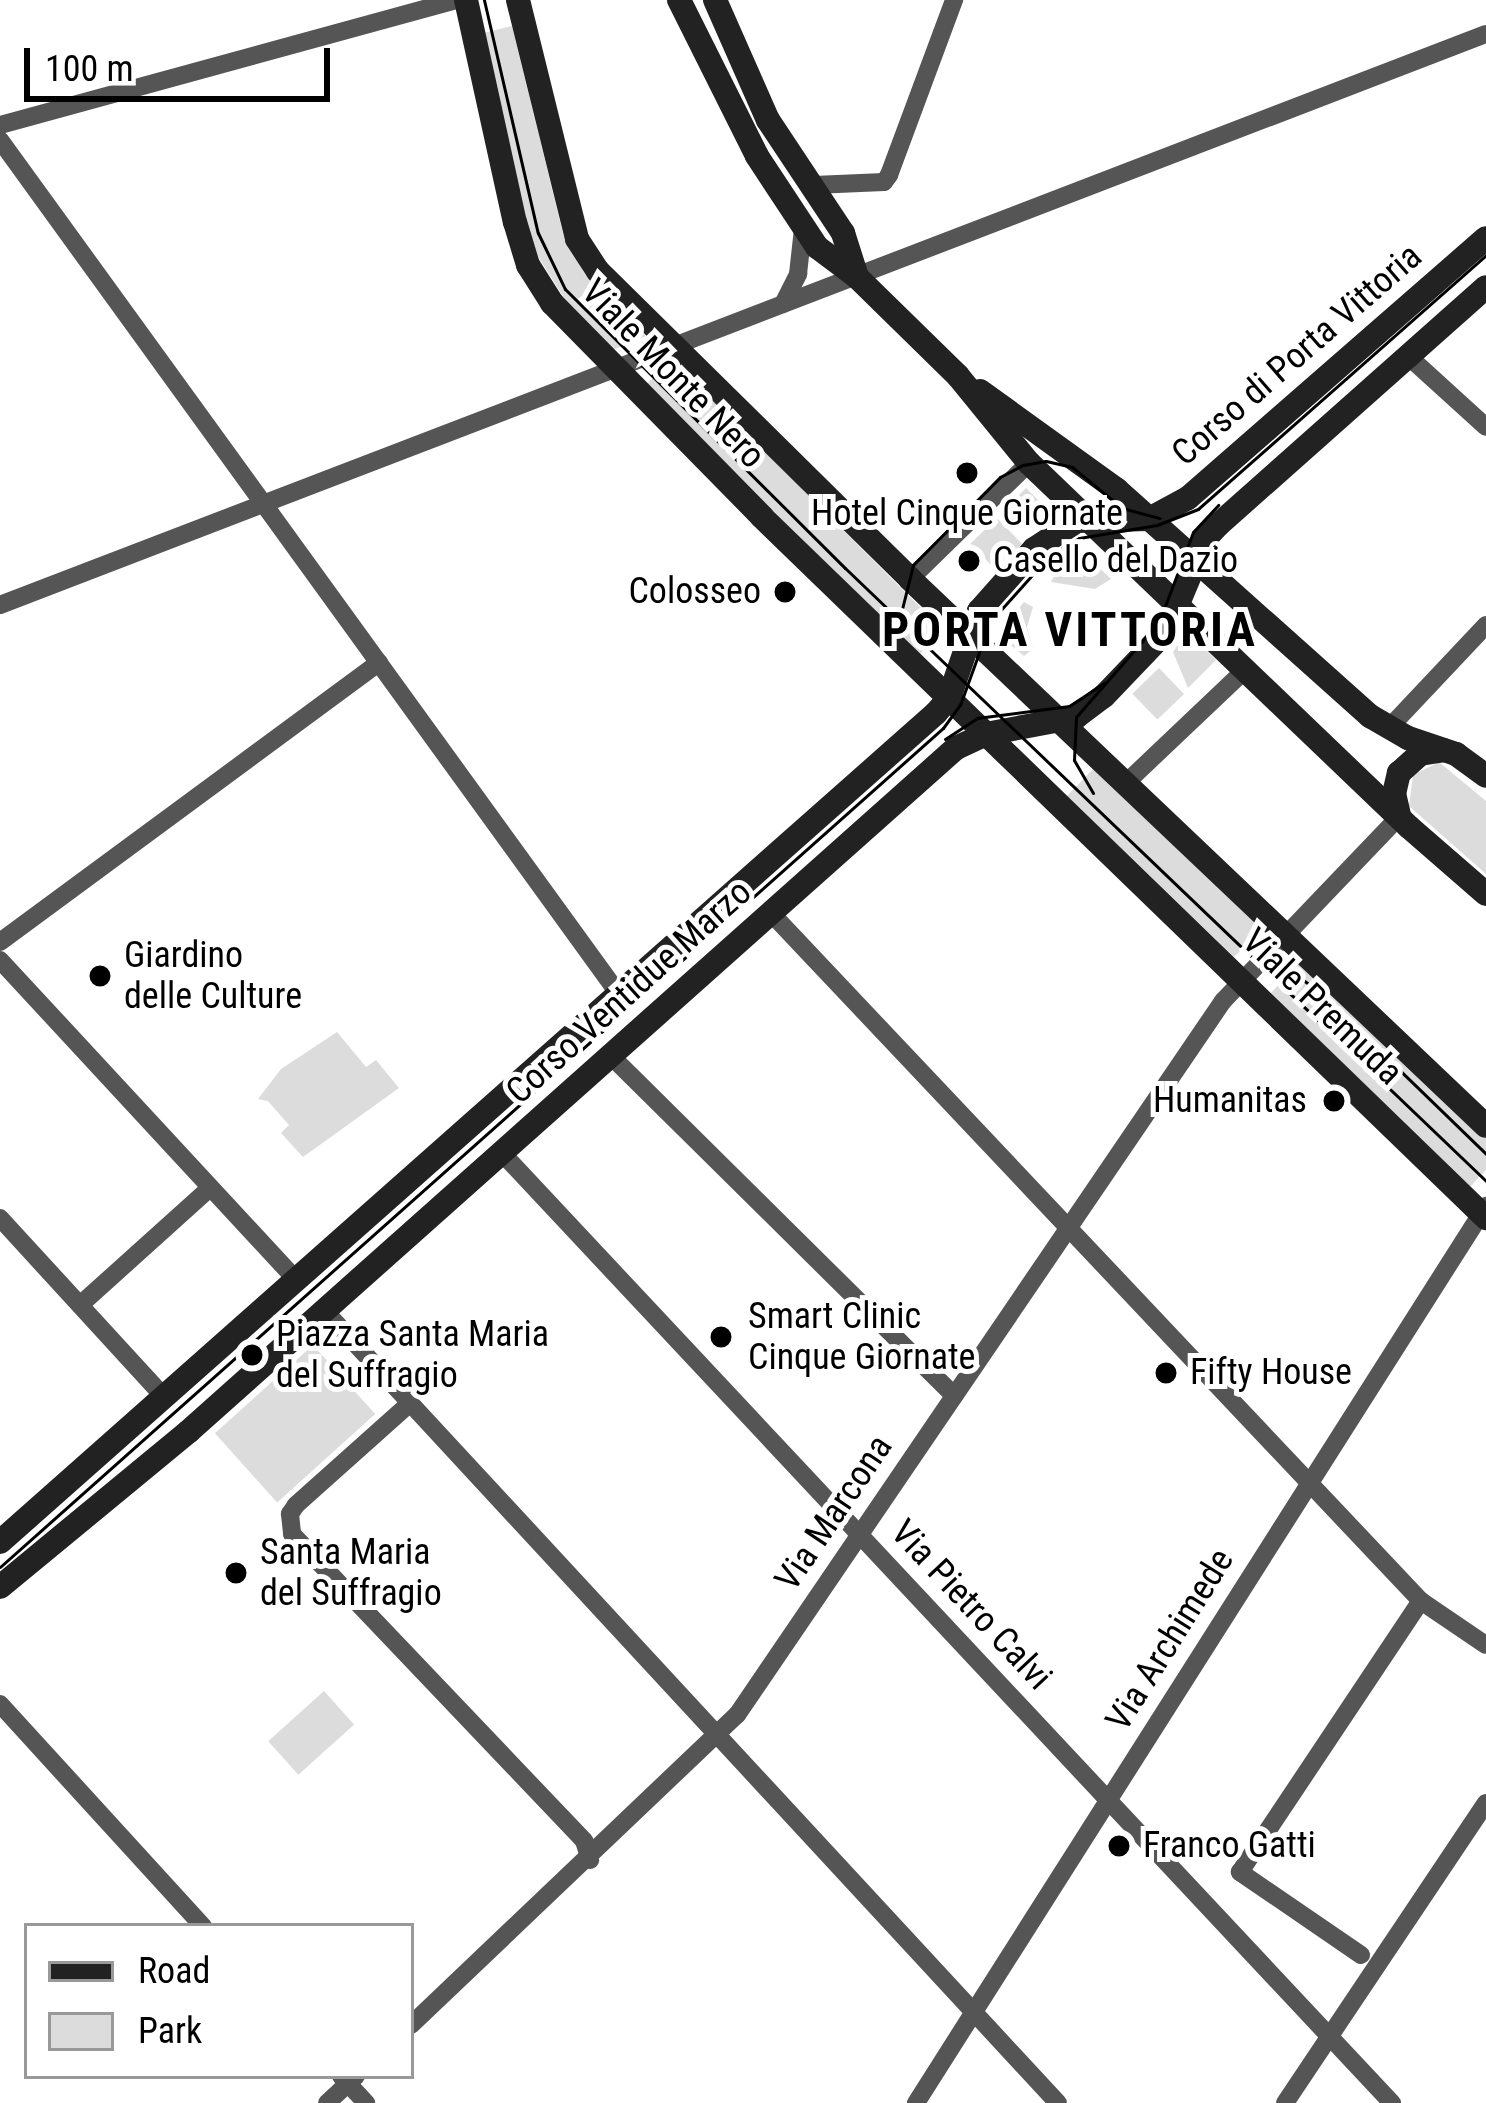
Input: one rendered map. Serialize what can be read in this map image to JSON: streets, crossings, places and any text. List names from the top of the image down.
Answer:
{
  "streets": {
    "main road": [
      "Corso di Porta Vittoria",
      "Viale Monte Nero",
      "Corso Ventidue Marzo",
      "Viale Premuda"
    ],
    "street": ["Via Marcona", "Via Pietro Calvi", "Via Archimede"]
  },
  "crossings": [
    ["Corso di Porta Vittoria", "Viale Monte Nero"],
    ["Corso di Porta Vittoria", "Viale Premuda"],
    ["Viale Monte Nero", "Corso Ventidue Marzo"],
    ["Viale Monte Nero", "Viale Premuda"],
    ["Corso Ventidue Marzo", "Viale Premuda"],
    ["Corso Ventidue Marzo", "Via Pietro Calvi"],
    ["Viale Premuda", "Via Marcona"],
    ["Viale Premuda", "Via Archimede"],
    ["Via Marcona", "Via Pietro Calvi"],
    ["Via Pietro Calvi", "Via Archimede"]
  ],
  "districts": ["PORTA VITTORIA"],
  "places": [
    "Hotel Cinque Giornate",
    "Casello del Dazio",
    "Colosseo",
    "Giardino delle Culture",
    "Humanitas",
    "Smart Clinic Cinque Giornate",
    "Piazza Santa Maria del Suffragio",
    "Fifty House",
    "Santa Maria del Suffragio",
    "Franco Gatti"
  ],
  "legend": ["Road", "Park"],
  "scale_bar": "100 m"
}
